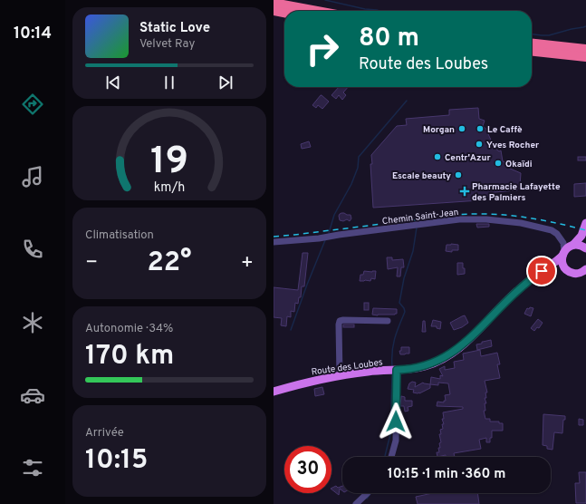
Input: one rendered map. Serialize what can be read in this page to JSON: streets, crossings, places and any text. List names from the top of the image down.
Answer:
{
  "streets": {
    "main road": ["Route des Loubes"],
    "street": ["Chemin Saint-Jean"]
  },
  "crossings": [
    ["Chemin Saint-Jean", "Route des Loubes"]
  ],
  "places": {
    "other": [
      "Morgan",
      "Le Caffè",
      "Yves Rocher",
      "Centr'Azur",
      "Okaïdi",
      "Escale beauty"
    ],
    "health": ["Pharmacie Lafayette des Palmiers"]
  },
  "page": {
    "tabs": "10:14",
    "turn": ["80 m", "Route des Loubes"],
    "song": ["Static Love", "Velvet Ray"],
    "tile": [
      "Climatisation",
      ["Autonomie · 34%", "170 km"],
      ["Arrivée", "10:15"]
    ],
    "heat": ["−", "22°", "+"],
    "limit": "30",
    "trip": "10:15 · 1 min · 360 m",
    "gauge": ["19", "km/h"]
  }
}
